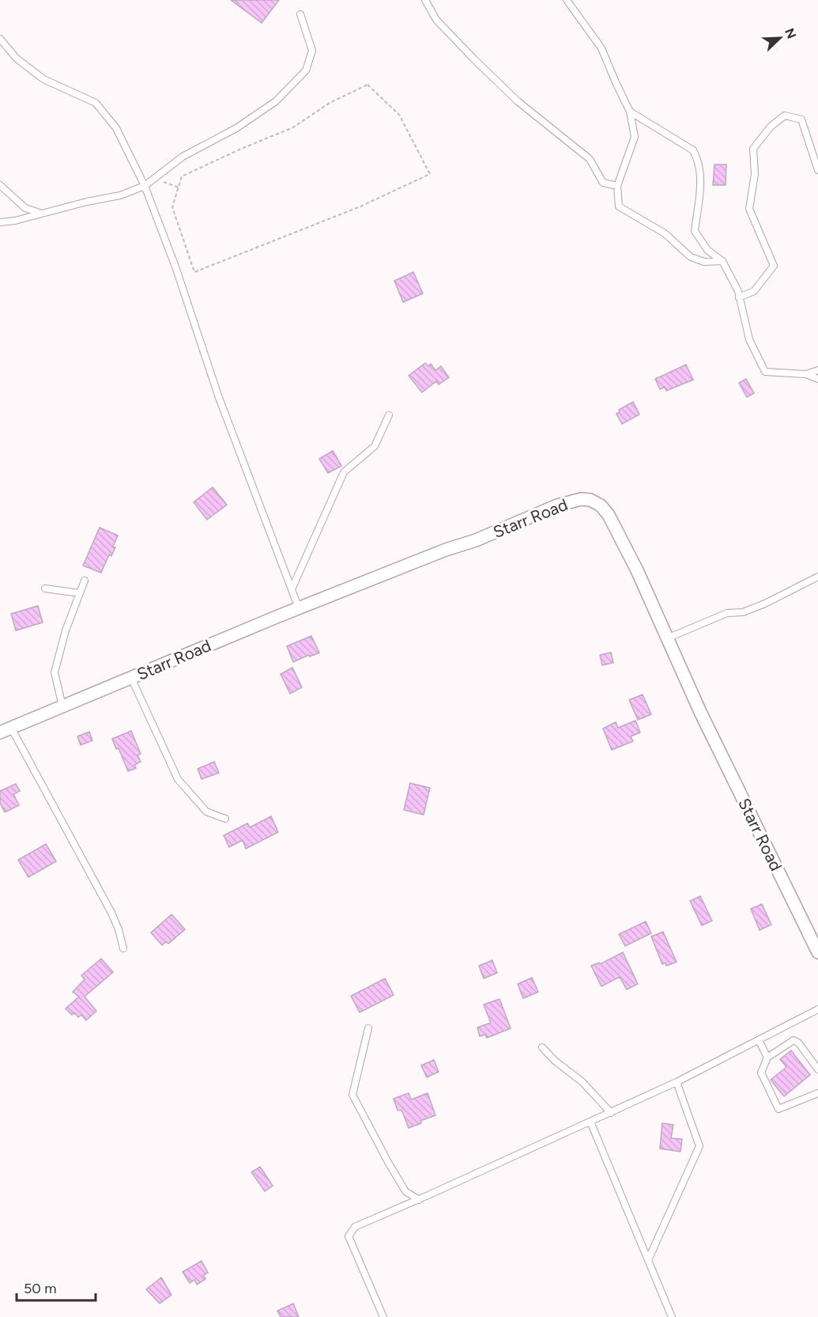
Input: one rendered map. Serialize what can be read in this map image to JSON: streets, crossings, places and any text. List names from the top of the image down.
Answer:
{
  "streets": {
    "street": ["Starr Road"]
  },
  "scale_bar": "50 m",
  "north": "top right"
}
